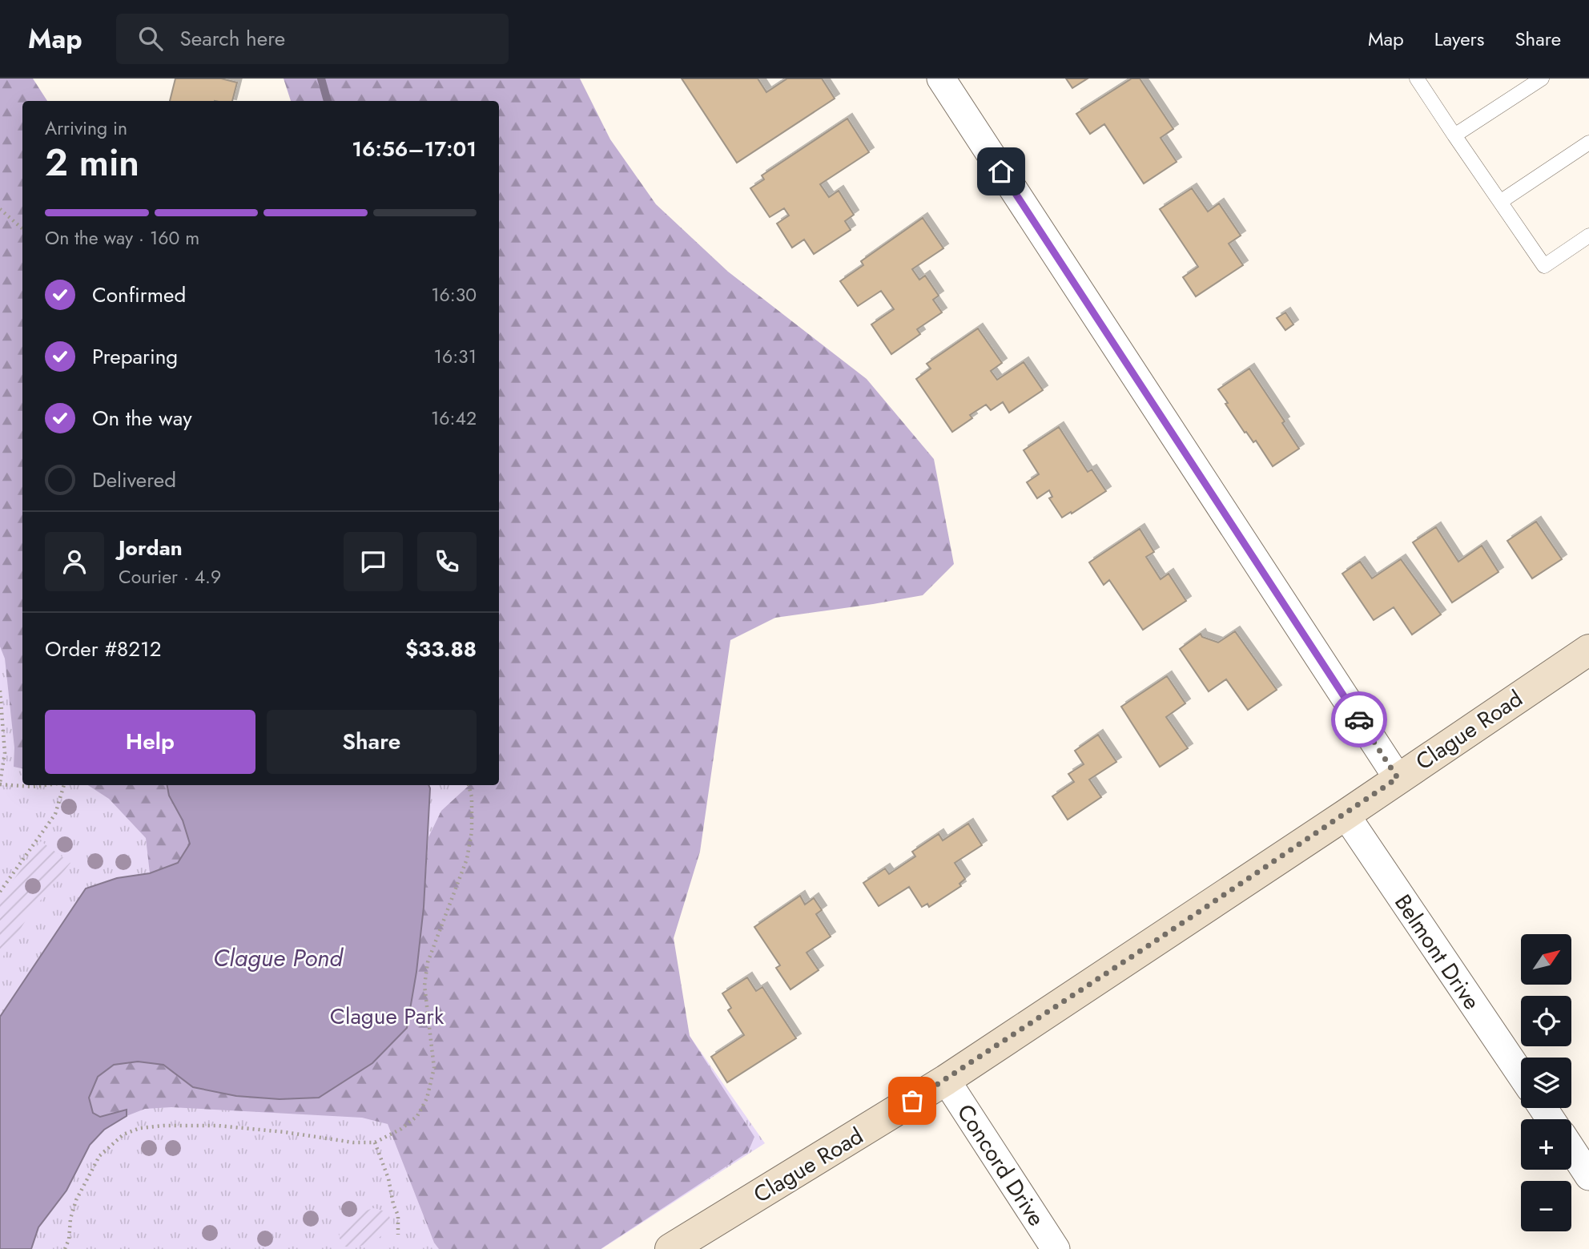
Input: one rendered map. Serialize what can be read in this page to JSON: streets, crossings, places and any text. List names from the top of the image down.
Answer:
{
  "streets": {
    "main road": ["Clague Road"],
    "street": ["Belmont Drive", "Concord Drive"]
  },
  "crossings": [
    ["Clague Road", "Belmont Drive"],
    ["Clague Road", "Concord Drive"]
  ],
  "water": ["Clague Pond"],
  "parks": ["Clague Park"],
  "north": "top right",
  "page": {
    "header": "Map",
    "search": "Search here",
    "nav": ["Map", "Layers", "Share"],
    "heading": ["2 min", "Arriving in", "16:56–17:01"],
    "panel": [
      "Jordan",
      "Courier · 4.9",
      "Order #8212",
      "$33.88"
    ],
    "bar": "On the way · 160 m",
    "list": [
      ["Confirmed", "16:30"],
      ["Preparing", "16:31"],
      ["On the way", "16:42"],
      "Delivered"
    ],
    "buttons": ["Help", "Share"],
    "map_buttons": ["+", "−"]
  }
}
